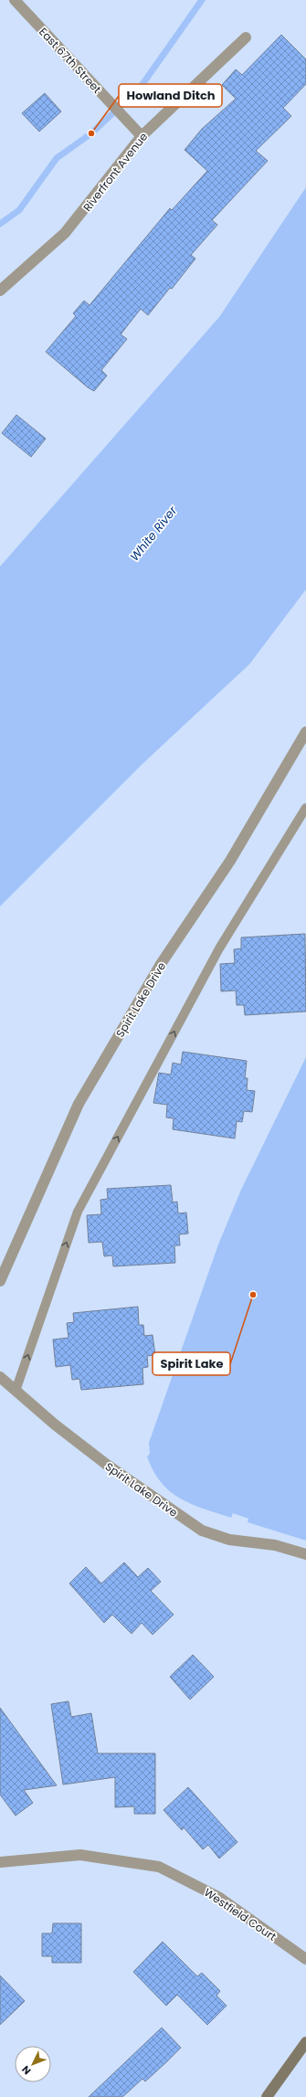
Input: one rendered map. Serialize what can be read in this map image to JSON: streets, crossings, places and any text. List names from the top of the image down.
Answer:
{
  "streets": {
    "street": [
      "East 67th Street",
      "Riverfront Avenue",
      "Spirit Lake Drive",
      "Westfield Court"
    ]
  },
  "crossings": [
    ["East 67th Street", "Riverfront Avenue"]
  ],
  "water": ["White River"],
  "places": ["Howland Ditch", "Spirit Lake"],
  "north": "bottom left"
}
